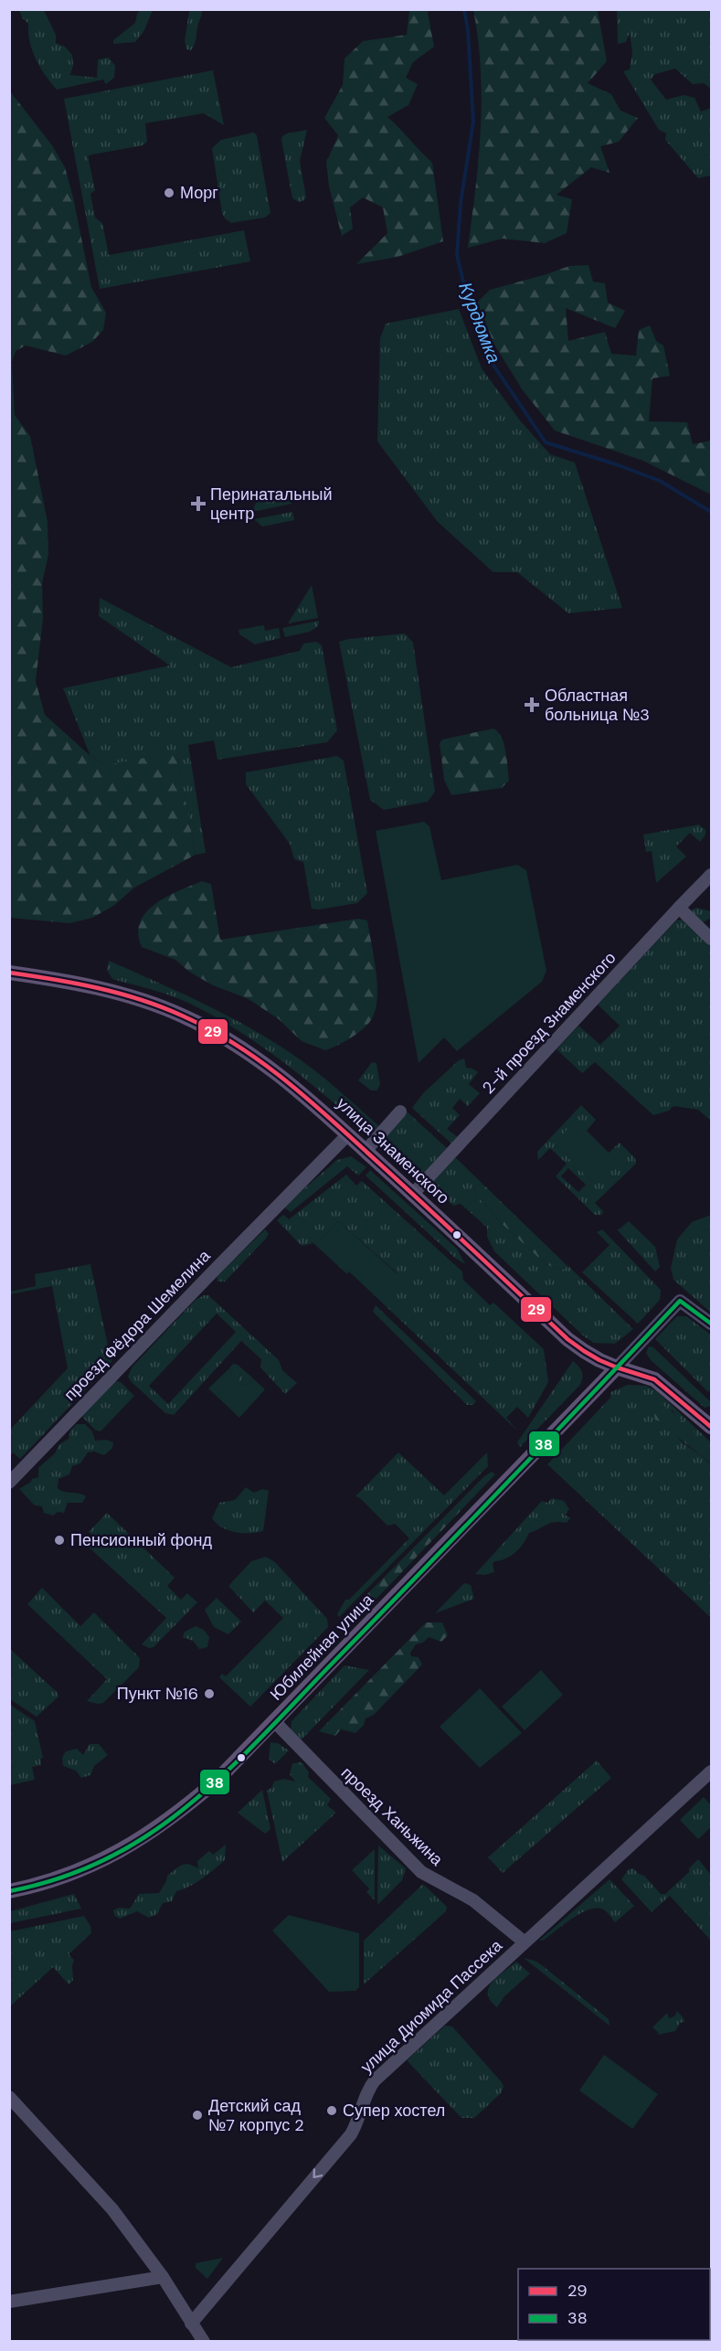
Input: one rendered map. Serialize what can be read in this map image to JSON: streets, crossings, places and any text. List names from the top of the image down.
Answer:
{
  "streets": {
    "main road": ["улица Знаменского", "Юбилейная улица"],
    "street": [
      "2-й проезд Знаменского",
      "проезд Фёдора Шемелина",
      "проезд Ханьжина",
      "улица Диомида Пассека"
    ]
  },
  "crossings": [
    ["2-й проезд Знаменского", "улица Знаменского"],
    ["улица Знаменского", "проезд Фёдора Шемелина"],
    ["улица Знаменского", "Юбилейная улица"],
    ["Юбилейная улица", "проезд Ханьжина"],
    ["проезд Ханьжина", "улица Диомида Пассека"]
  ],
  "one_way": ["улица Диомида Пассека"],
  "water": ["Курдюмка"],
  "places": {
    "other": [
      "Морг",
      "Пенсионный фонд",
      "Пункт №16",
      "Супер хостел",
      "Детский сад №7 корпус 2"
    ],
    "health": ["Перинатальный центр", "Областная больница №3"]
  },
  "lines": ["transit line 29", "transit line 38"],
  "legend": ["29", "38"]
}
